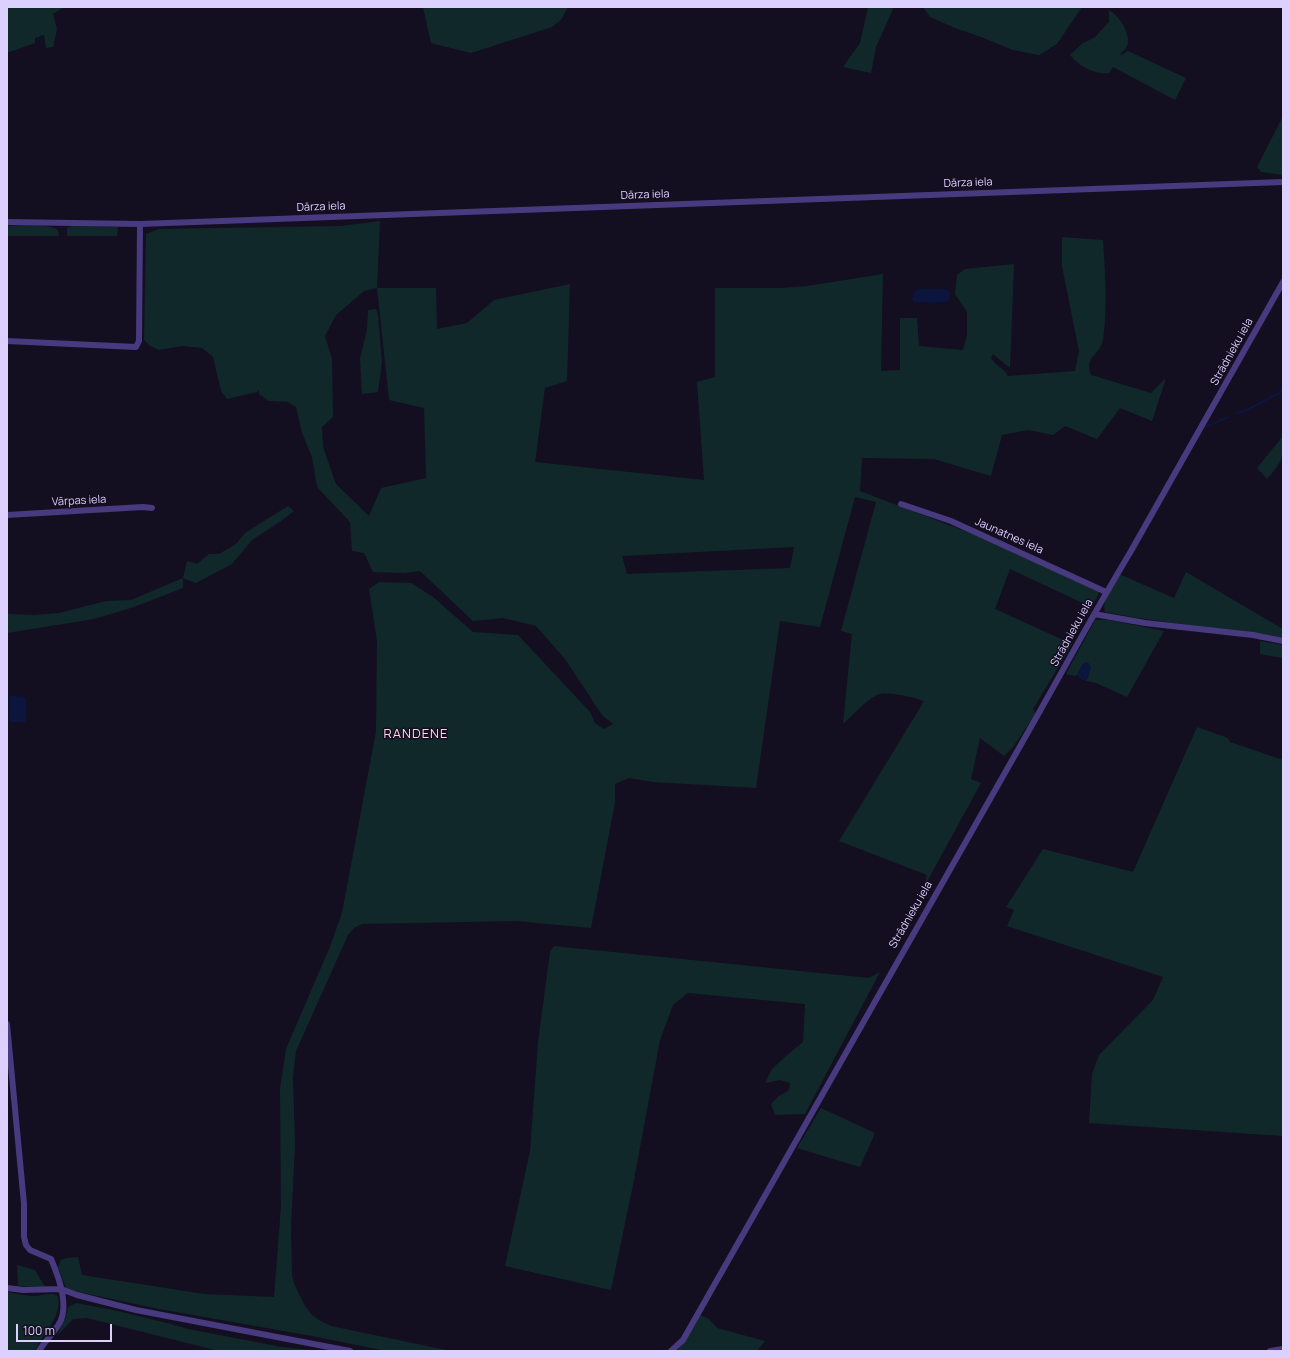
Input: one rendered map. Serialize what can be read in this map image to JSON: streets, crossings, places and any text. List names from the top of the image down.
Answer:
{
  "streets": {
    "street": [
      "Dārza iela",
      "Strādnieku iela",
      "Vārpas iela",
      "Jaunatnes iela"
    ]
  },
  "crossings": [
    ["Strādnieku iela", "Jaunatnes iela"]
  ],
  "districts": ["RANDENE"],
  "scale_bar": "100 m"
}
